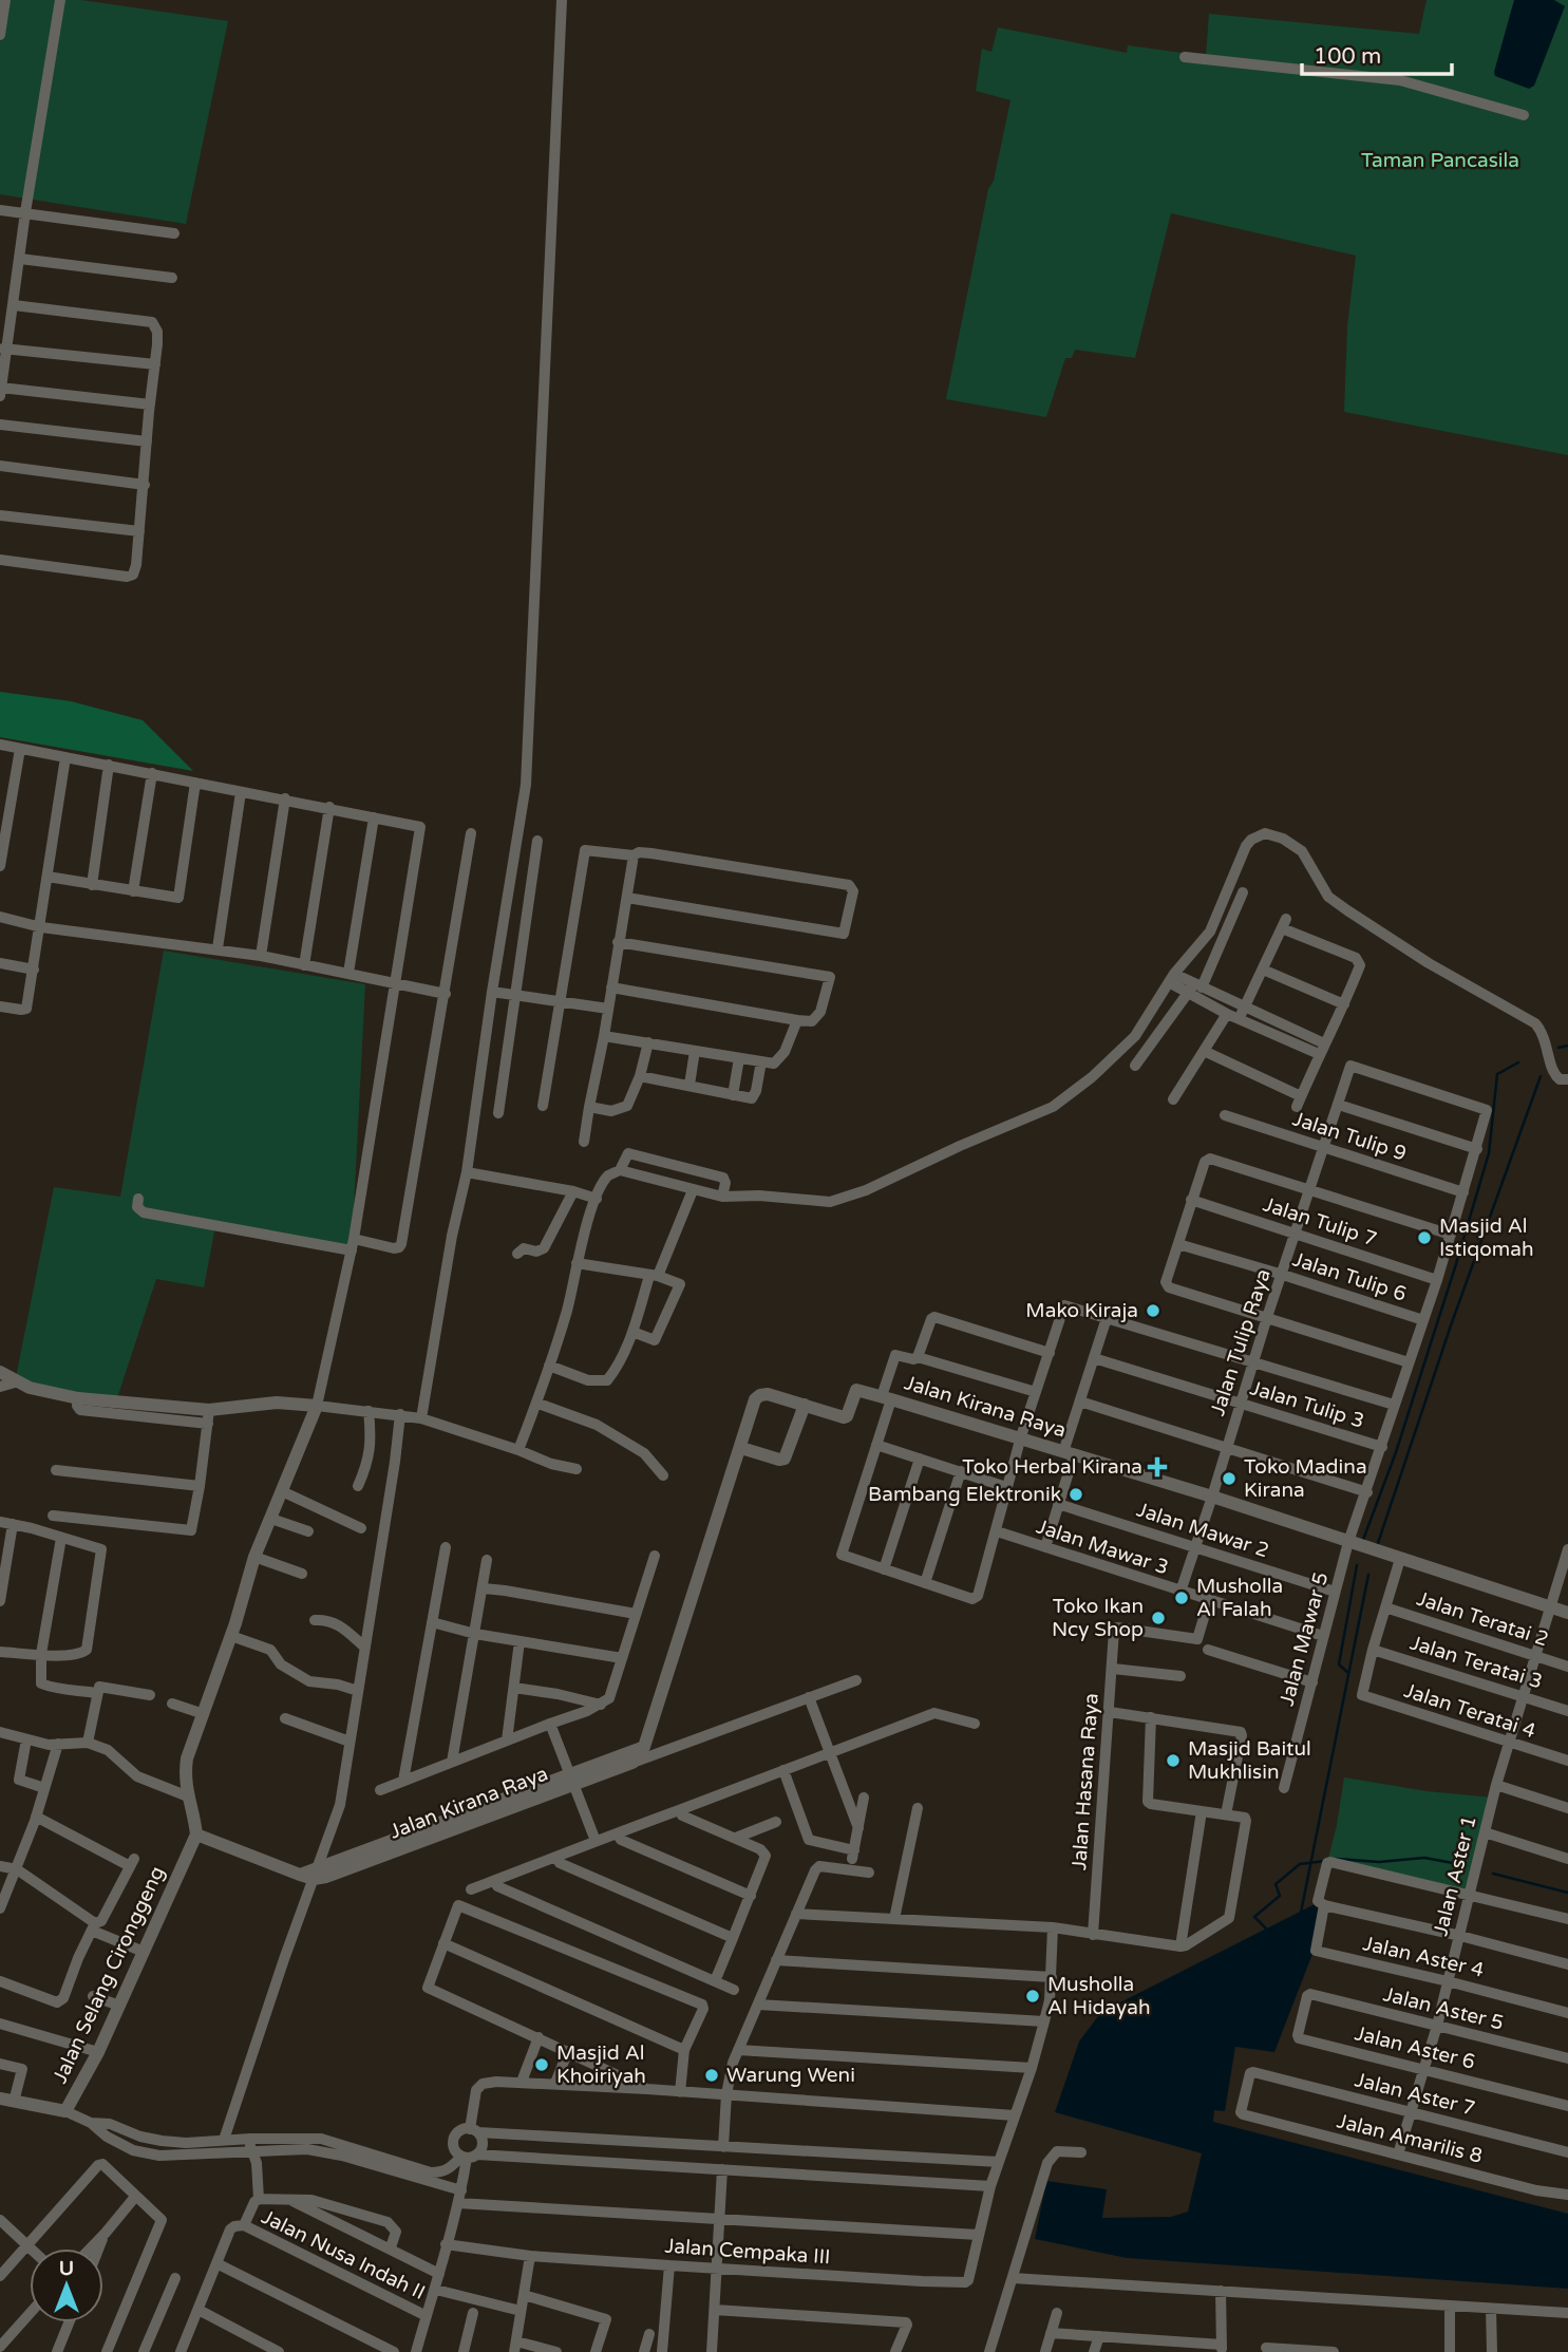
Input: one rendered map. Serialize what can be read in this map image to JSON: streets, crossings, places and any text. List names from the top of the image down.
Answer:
{
  "streets": {
    "street": [
      "Jalan Tulip 9",
      "Jalan Tulip 7",
      "Jalan Tulip 6",
      "Jalan Tulip Raya",
      "Jalan Tulip 3",
      "Jalan Kirana Raya",
      "Jalan Mawar 2",
      "Jalan Mawar 3",
      "Jalan Teratai 2",
      "Jalan Mawar 5",
      "Jalan Teratai 3",
      "Jalan Teratai 4",
      "Jalan Hasana Raya",
      "Jalan Aster 1",
      "Jalan Aster 4",
      "Jalan Selang Cironggeng",
      "Jalan Aster 5",
      "Jalan Aster 6",
      "Jalan Aster 7",
      "Jalan Amarilis 8",
      "Jalan Cempaka III",
      "Jalan Nusa Indah II"
    ]
  },
  "crossings": [
    ["Jalan Tulip 9", "Jalan Tulip Raya"],
    ["Jalan Tulip 9", "Jalan Mawar 5"],
    ["Jalan Tulip 7", "Jalan Tulip Raya"],
    ["Jalan Tulip 7", "Jalan Mawar 5"],
    ["Jalan Tulip 6", "Jalan Tulip Raya"],
    ["Jalan Tulip 6", "Jalan Mawar 5"],
    ["Jalan Tulip Raya", "Jalan Tulip 3"],
    ["Jalan Tulip Raya", "Jalan Kirana Raya"],
    ["Jalan Tulip Raya", "Jalan Mawar 2"],
    ["Jalan Tulip Raya", "Jalan Mawar 3"],
    ["Jalan Tulip Raya", "Jalan Mawar 5"],
    ["Jalan Tulip 3", "Jalan Mawar 5"],
    ["Jalan Kirana Raya", "Jalan Mawar 5"],
    ["Jalan Kirana Raya", "Jalan Aster 1"],
    ["Jalan Mawar 2", "Jalan Mawar 5"],
    ["Jalan Mawar 3", "Jalan Mawar 5"],
    ["Jalan Mawar 3", "Jalan Hasana Raya"],
    ["Jalan Teratai 2", "Jalan Aster 1"],
    ["Jalan Teratai 3", "Jalan Teratai 4"],
    ["Jalan Teratai 3", "Jalan Aster 1"],
    ["Jalan Teratai 4", "Jalan Aster 1"],
    ["Jalan Aster 1", "Jalan Aster 4"],
    ["Jalan Aster 1", "Jalan Aster 5"],
    ["Jalan Aster 1", "Jalan Aster 6"],
    ["Jalan Aster 1", "Jalan Aster 7"],
    ["Jalan Aster 1", "Jalan Amarilis 8"],
    ["Jalan Aster 5", "Jalan Aster 6"],
    ["Jalan Aster 7", "Jalan Amarilis 8"]
  ],
  "parks": ["Taman Pancasila"],
  "places": {
    "other": [
      "Masjid Al Istiqomah",
      "Mako Kiraja",
      "Toko Madina Kirana",
      "Bambang Elektronik",
      "Musholla Al Falah",
      "Toko Ikan Ncy Shop",
      "Masjid Baitul Mukhlisin",
      "Musholla Al Hidayah",
      "Masjid Al Khoiriyah",
      "Warung Weni"
    ],
    "health": ["Toko Herbal Kirana"]
  },
  "scale_bar": "100 m",
  "north": "top"
}
